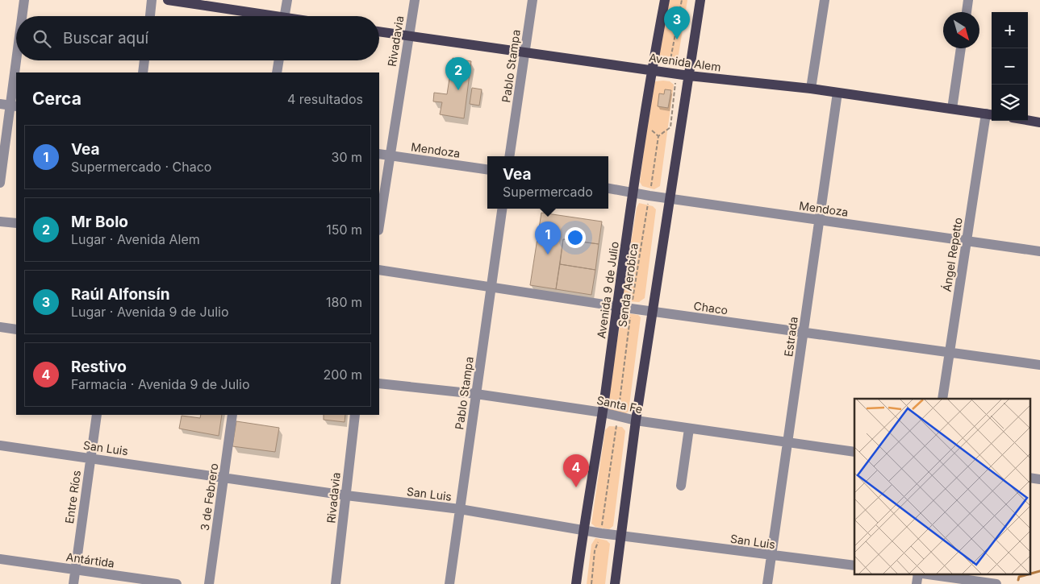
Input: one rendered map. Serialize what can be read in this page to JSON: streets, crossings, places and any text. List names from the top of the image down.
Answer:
{
  "streets": {
    "main road": ["Avenida Alem", "Avenida 9 de Julio"],
    "street": [
      "Rivadavia",
      "Pablo Stampa",
      "Mendoza",
      "Ángel Repetto",
      "Chaco",
      "Estrada",
      "Santa Fe",
      "San Luis",
      "Entre Ríos",
      "3 de Febrero",
      "Antártida"
    ],
    "path": ["Senda Aerobica"]
  },
  "crossings": [
    ["Rivadavia", "Avenida Alem"],
    ["Rivadavia", "Mendoza"],
    ["Rivadavia", "San Luis"],
    ["Avenida Alem", "Pablo Stampa"],
    ["Avenida Alem", "Ángel Repetto"],
    ["Avenida Alem", "Senda Aerobica"],
    ["Avenida Alem", "Avenida 9 de Julio"],
    ["Avenida Alem", "Estrada"],
    ["Pablo Stampa", "Chaco"],
    ["Pablo Stampa", "Santa Fe"],
    ["Pablo Stampa", "San Luis"],
    ["Mendoza", "Ángel Repetto"],
    ["Mendoza", "Senda Aerobica"],
    ["Mendoza", "Avenida 9 de Julio"],
    ["Mendoza", "Estrada"],
    ["Ángel Repetto", "Chaco"],
    ["Senda Aerobica", "Chaco"],
    ["Senda Aerobica", "Santa Fe"],
    ["Senda Aerobica", "San Luis"],
    ["Avenida 9 de Julio", "Chaco"],
    ["Avenida 9 de Julio", "Santa Fe"],
    ["Avenida 9 de Julio", "San Luis"],
    ["Chaco", "Estrada"],
    ["Estrada", "Santa Fe"],
    ["Estrada", "San Luis"],
    ["San Luis", "Entre Ríos"],
    ["San Luis", "3 de Febrero"],
    ["Entre Ríos", "Antártida"]
  ],
  "north": "bottom right",
  "page": {
    "pins": [
      "3",
      "2",
      "1",
      "4"
    ],
    "map_buttons": ["+", "−"],
    "search": "Buscar aquí",
    "heading": ["Cerca", "4 resultados"],
    "list": [
      {
        "mark": "1",
        "name": "Vea",
        "note": "Supermercado · Chaco",
        "value": "30 m"
      },
      {
        "mark": "2",
        "name": "Mr Bolo",
        "note": "Lugar · Avenida Alem",
        "value": "150 m"
      },
      {
        "mark": "3",
        "name": "Raúl Alfonsín",
        "note": "Lugar · Avenida 9 de Julio",
        "value": "180 m"
      },
      {
        "mark": "4",
        "name": "Restivo",
        "note": "Farmacia · Avenida 9 de Julio",
        "value": "200 m"
      }
    ],
    "popup": ["Vea", "Supermercado"]
  }
}
